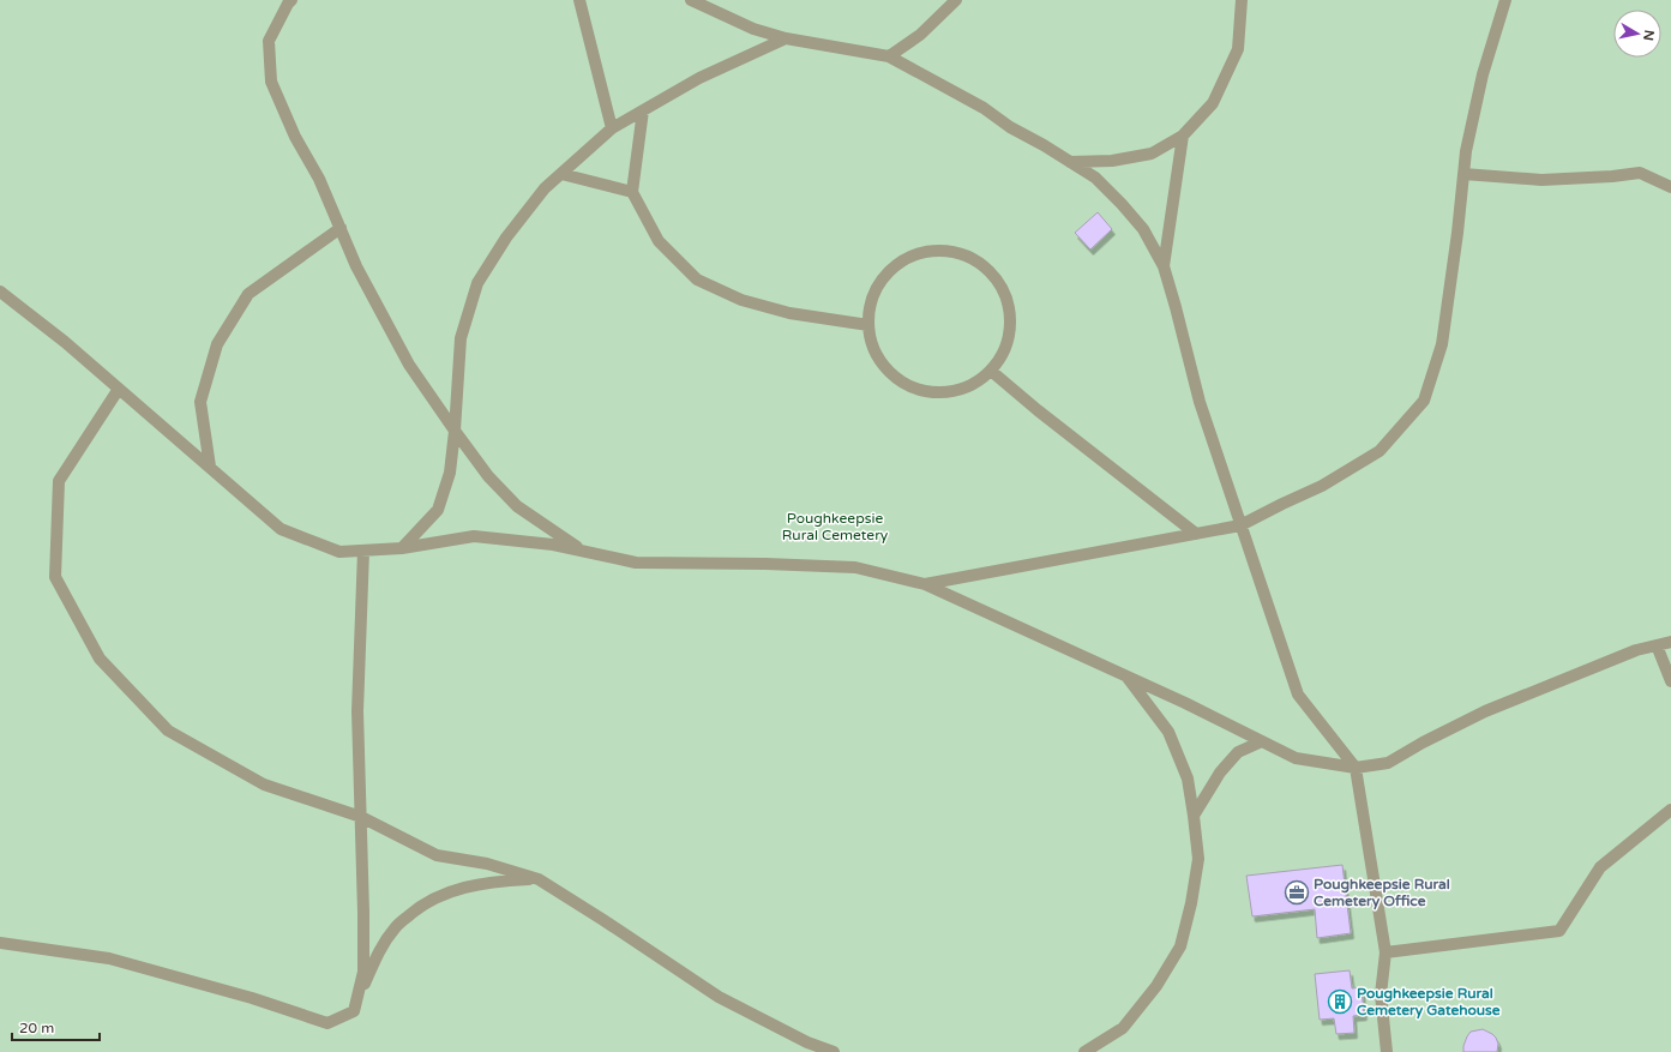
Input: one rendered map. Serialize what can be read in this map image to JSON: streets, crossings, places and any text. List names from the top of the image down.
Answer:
{
  "parks": ["Poughkeepsie Rural Cemetery"],
  "places": {
    "office": ["Poughkeepsie Rural Cemetery Office"],
    "building": ["Poughkeepsie Rural Cemetery Gatehouse"]
  },
  "scale_bar": "20 m",
  "north": "right"
}
